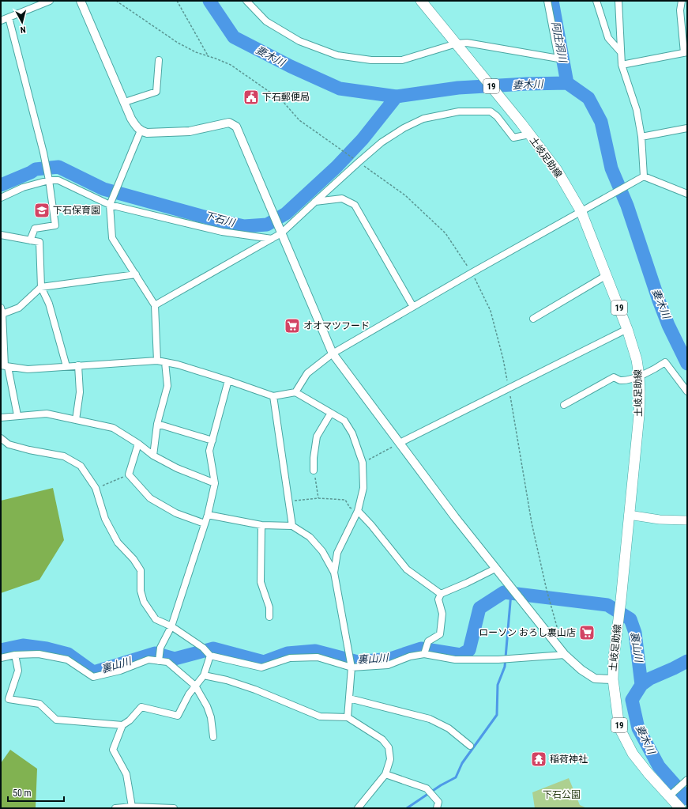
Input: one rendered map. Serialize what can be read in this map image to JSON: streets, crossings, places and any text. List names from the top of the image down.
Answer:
{
  "streets": {
    "main road": ["19", "土岐足助線"]
  },
  "water": [
    "阿庄洞川",
    "妻木川",
    "下石川",
    "裏山川"
  ],
  "parks": ["下石公園"],
  "places": {
    "public building": ["下石郵便局"],
    "school or university": ["下石保育園"],
    "supermarket": ["オオマツフード", "ローソン おろし裏山店"],
    "temple": ["稲荷神社"]
  },
  "scale_bar": "50 m",
  "north": "bottom"
}
